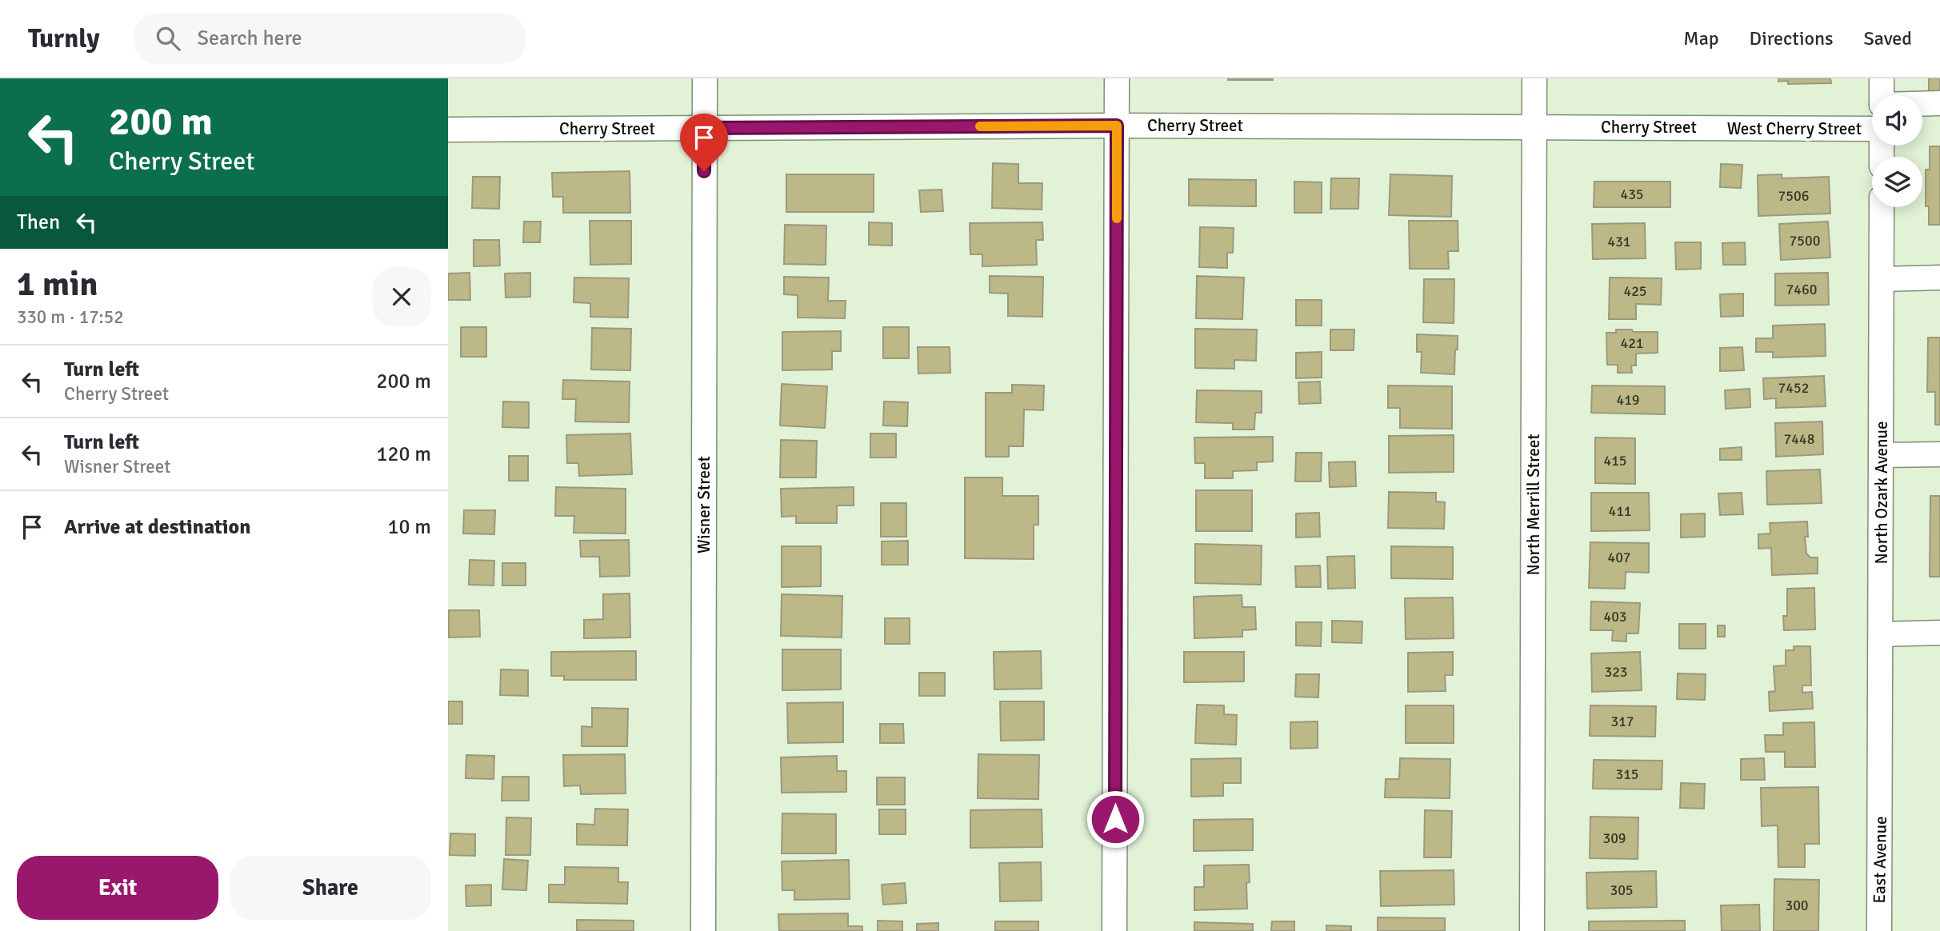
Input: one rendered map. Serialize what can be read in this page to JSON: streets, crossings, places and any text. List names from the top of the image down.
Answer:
{
  "streets": {
    "street": [
      "Cherry Street",
      "West Cherry Street",
      "North Ozark Avenue",
      "Wisner Street",
      "North Merrill Street",
      "East Avenue"
    ]
  },
  "crossings": [
    ["Cherry Street", "West Cherry Street"],
    ["Cherry Street", "Wisner Street"],
    ["Cherry Street", "North Merrill Street"],
    ["North Ozark Avenue", "East Avenue"]
  ],
  "house_numbers": [
    "435",
    "7506",
    "7500",
    "431",
    "7460",
    "425",
    "421",
    "7452",
    "419",
    "7448",
    "415",
    "411",
    "407",
    "403",
    "323",
    "317",
    "315",
    "309",
    "305",
    "300"
  ],
  "page": {
    "header": "Turnly",
    "search": "Search here",
    "nav": ["Map", "Directions", "Saved"],
    "turn": ["200 m", "Cherry Street"],
    "then": "Then",
    "heading": ["1 min", "330 m · 17:52"],
    "list": [
      {
        "name": "Turn left",
        "note": "Cherry Street",
        "value": "200 m"
      },
      {
        "name": "Turn left",
        "note": "Wisner Street",
        "value": "120 m"
      },
      {
        "name": "Arrive at destination",
        "value": "10 m"
      }
    ],
    "buttons": ["Exit", "Share"]
  }
}
